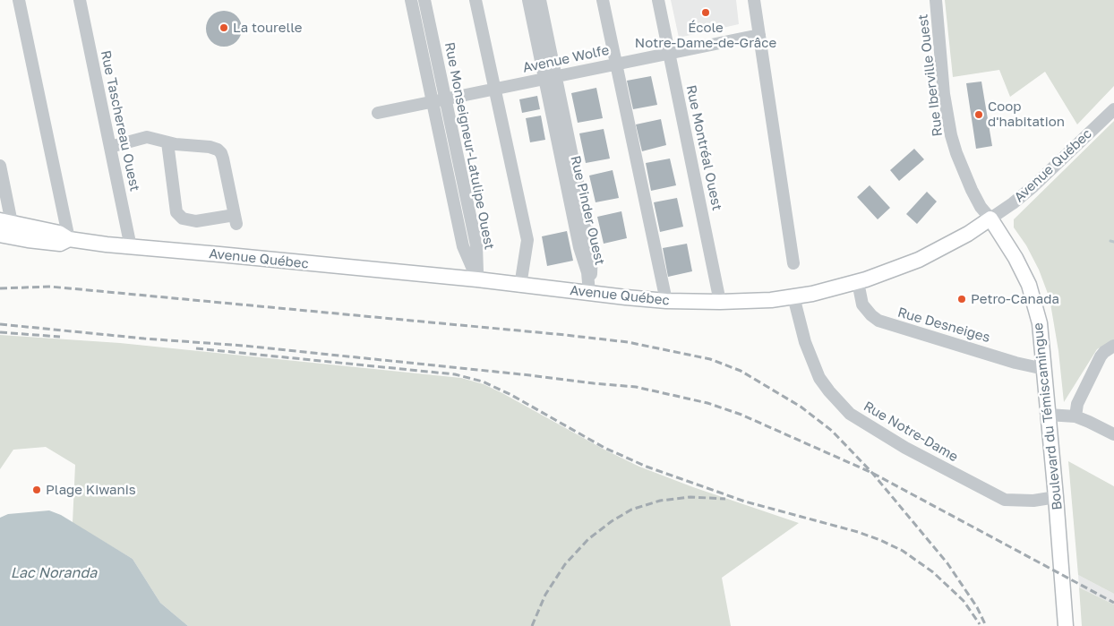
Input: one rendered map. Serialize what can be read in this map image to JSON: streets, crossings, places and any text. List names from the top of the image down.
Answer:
{
  "streets": {
    "main road": ["Avenue Québec", "Boulevard du Témiscamingue"],
    "street": [
      "Avenue Wolfe",
      "Rue Iberville Ouest",
      "Rue Taschereau Ouest",
      "Rue Monseigneur-Latulipe Ouest",
      "Rue Montréal Ouest",
      "Rue Pinder Ouest",
      "Rue Desneiges",
      "Rue Notre-Dame"
    ]
  },
  "crossings": [
    ["Avenue Wolfe", "Rue Monseigneur-Latulipe Ouest"],
    ["Avenue Wolfe", "Rue Montréal Ouest"],
    ["Avenue Wolfe", "Rue Pinder Ouest"],
    ["Rue Iberville Ouest", "Avenue Québec"],
    ["Rue Iberville Ouest", "Boulevard du Témiscamingue"],
    ["Rue Taschereau Ouest", "Avenue Québec"],
    ["Rue Monseigneur-Latulipe Ouest", "Avenue Québec"],
    ["Rue Montréal Ouest", "Avenue Québec"],
    ["Avenue Québec", "Rue Pinder Ouest"],
    ["Avenue Québec", "Rue Desneiges"],
    ["Avenue Québec", "Boulevard du Témiscamingue"],
    ["Avenue Québec", "Rue Notre-Dame"],
    ["Rue Desneiges", "Boulevard du Témiscamingue"],
    ["Boulevard du Témiscamingue", "Rue Notre-Dame"]
  ],
  "water": ["Lac Noranda"],
  "places": [
    "École Notre-Dame-de-Grâce",
    "La tourelle",
    "Coop d'habitation",
    "Petro-Canada",
    "Plage Kiwanis"
  ]
}
